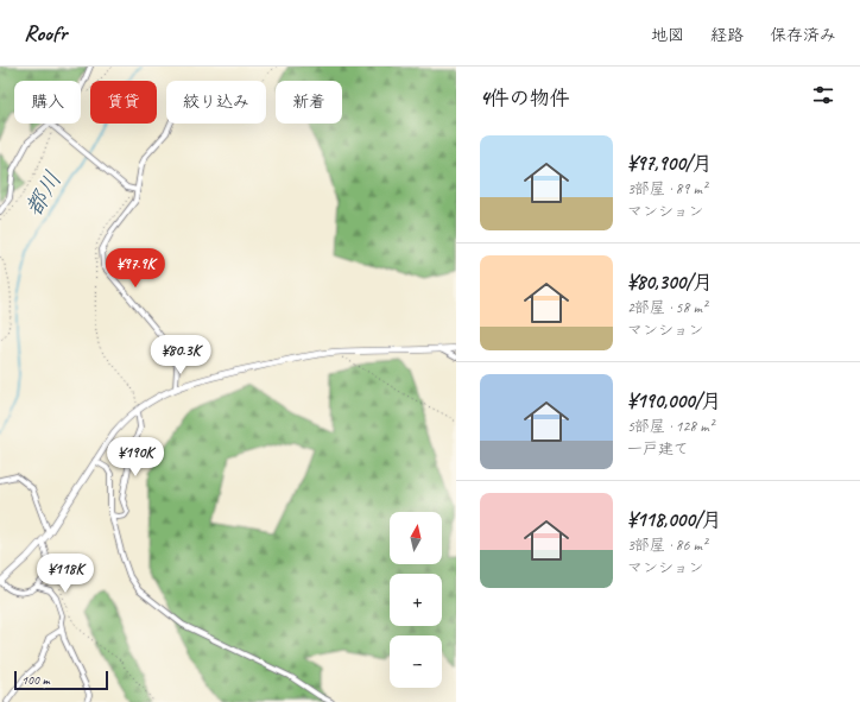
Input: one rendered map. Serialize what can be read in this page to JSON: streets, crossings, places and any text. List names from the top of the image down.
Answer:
{
  "water": ["都川"],
  "scale_bar": "100 m",
  "north": "top",
  "page": {
    "header": "Roofr",
    "nav": ["地図", "経路", "保存済み"],
    "heading": "4件の物件",
    "chip": [
      "購入",
      "賃貸",
      "絞り込み",
      "新着"
    ],
    "list": [
      {
        "name": "¥97,900/月",
        "note": "3部屋 · 89 m² · マンション"
      },
      {
        "name": "¥80,300/月",
        "note": "2部屋 · 58 m² · マンション"
      },
      {
        "name": "¥190,000/月",
        "note": "5部屋 · 128 m² · 一戸建て"
      },
      {
        "name": "¥118,000/月",
        "note": "3部屋 · 86 m² · マンション"
      }
    ],
    "price": [
      "¥97.9K",
      "¥80.3K",
      "¥190K",
      "¥118K"
    ],
    "map_buttons": ["+", "−"],
    "scale": "100 m"
  }
}
